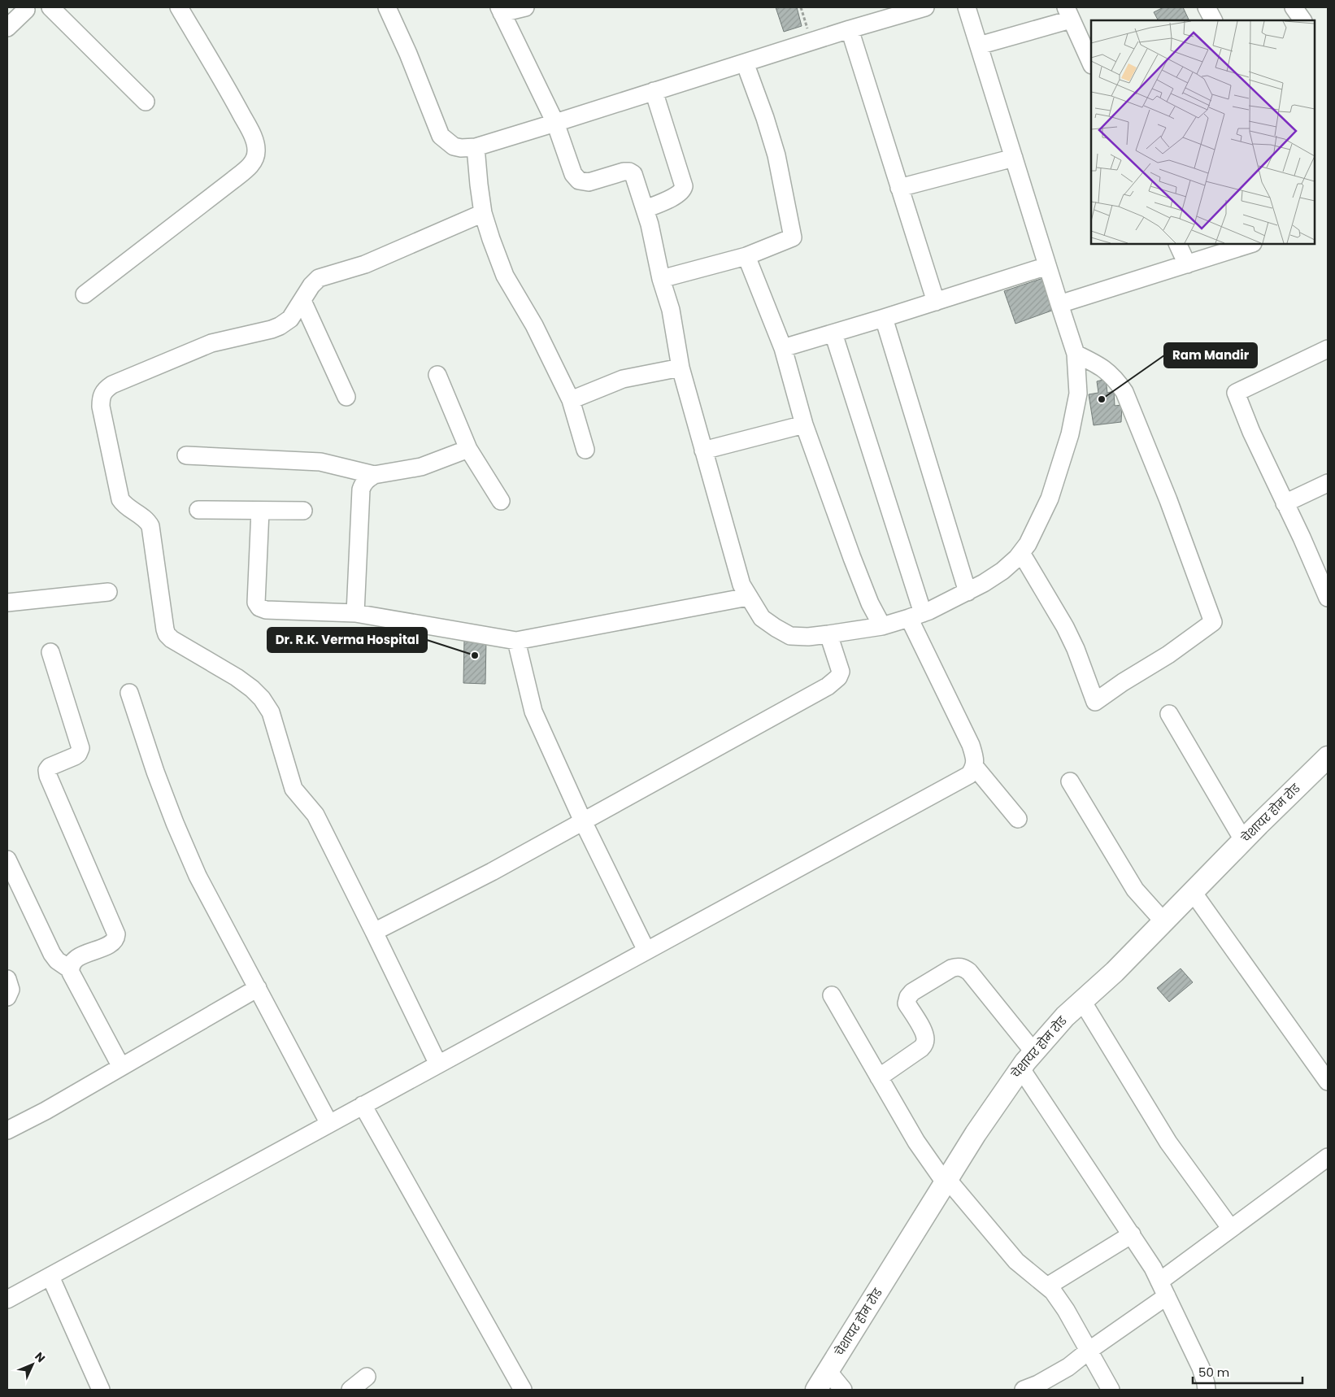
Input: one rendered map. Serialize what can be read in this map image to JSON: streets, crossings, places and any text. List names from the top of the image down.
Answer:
{
  "streets": {
    "street": ["चेशायर होम रोड"]
  },
  "places": ["Ram Mandir", "Dr. R.K. Verma Hospital"],
  "scale_bar": "50 m",
  "north": "top right"
}
